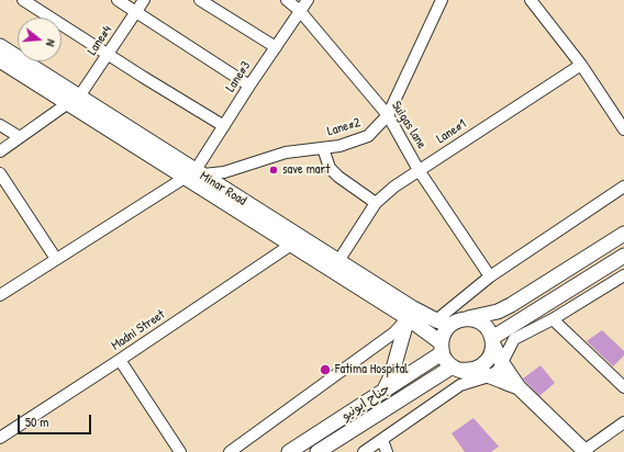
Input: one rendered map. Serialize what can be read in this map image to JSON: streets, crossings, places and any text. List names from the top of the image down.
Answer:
{
  "streets": {
    "main road": ["Minar Road", "جناح ایونیو"],
    "street": [
      "Lane#4",
      "Lane#3",
      "Suigas lane",
      "Lane#2",
      "Lane#1",
      "Madni Street"
    ]
  },
  "crossings": [
    ["Lane#4", "Minar Road"],
    ["Lane#3", "Suigas lane"],
    ["Lane#3", "Lane#2"],
    ["Lane#3", "Minar Road"],
    ["Suigas lane", "Lane#2"],
    ["Suigas lane", "Lane#1"],
    ["Lane#2", "Minar Road"],
    ["Lane#1", "Minar Road"],
    ["Minar Road", "Madni Street"],
    ["Minar Road", "جناح ایونیو"]
  ],
  "places": ["save mart", "Fatima Hospital"],
  "scale_bar": "50 m",
  "north": "right"
}
